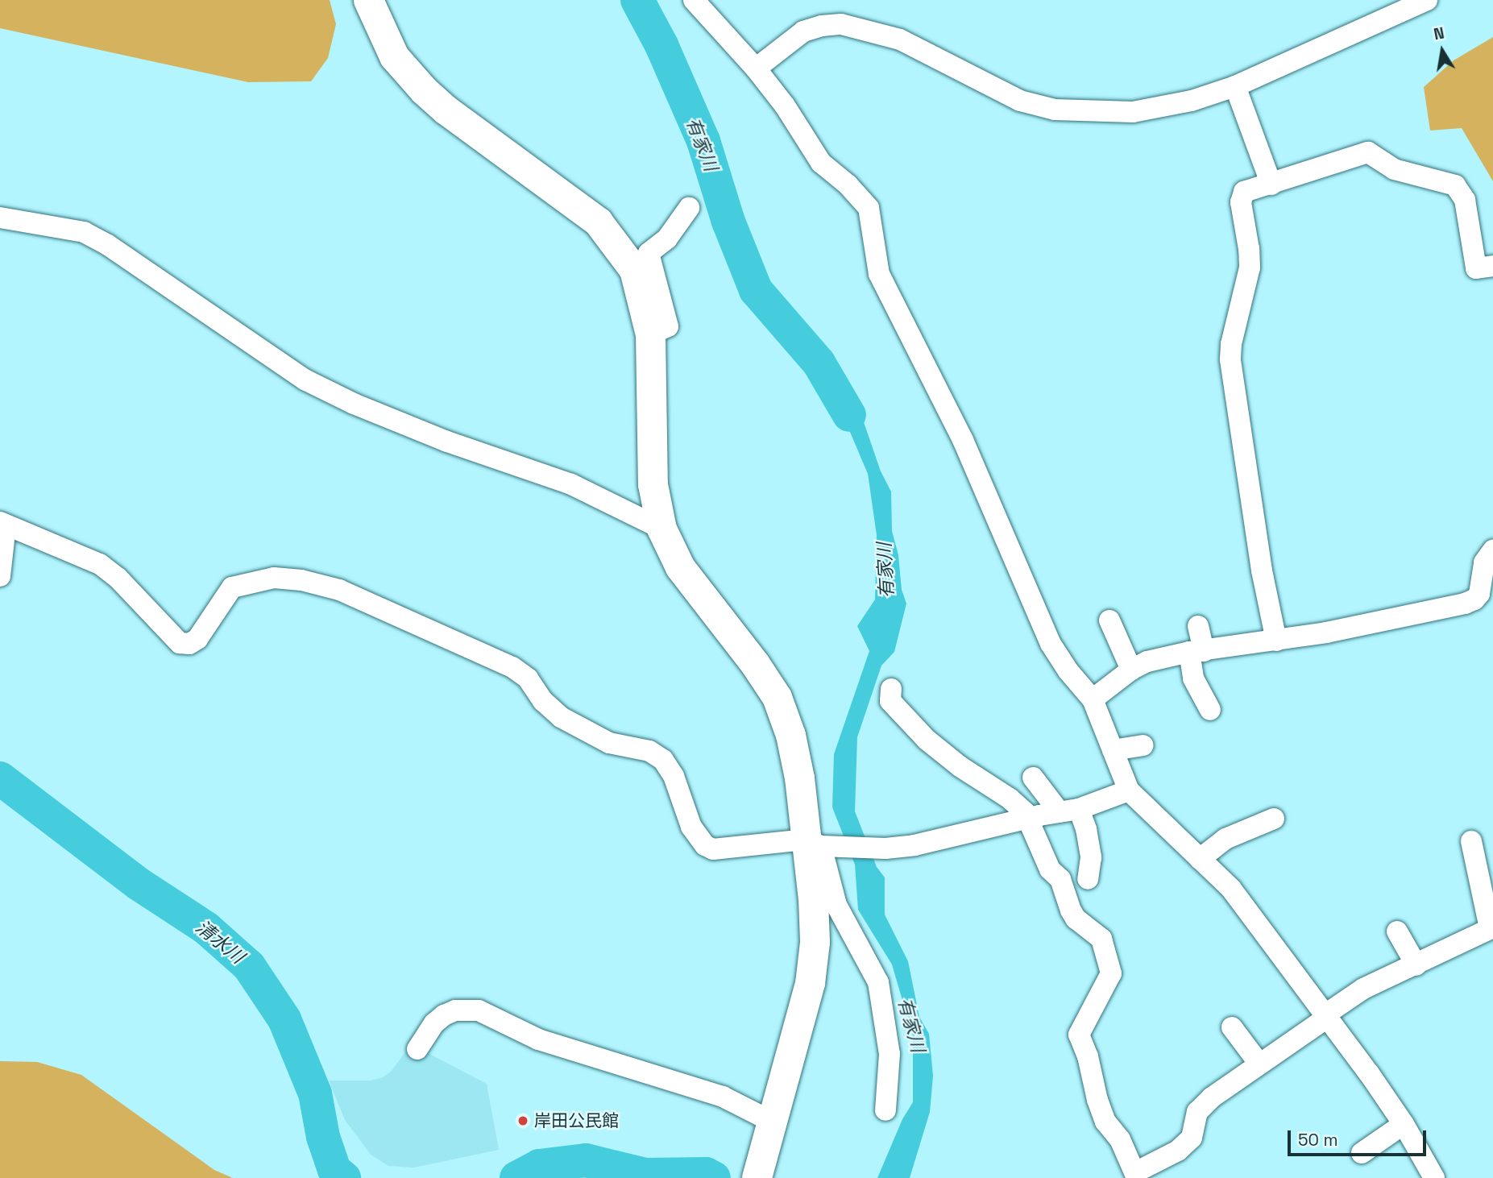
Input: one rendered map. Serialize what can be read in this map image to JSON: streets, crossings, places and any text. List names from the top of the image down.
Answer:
{
  "water": ["有家川", "清水川"],
  "places": ["岸田公民館"],
  "scale_bar": "50 m",
  "north": "top"
}
